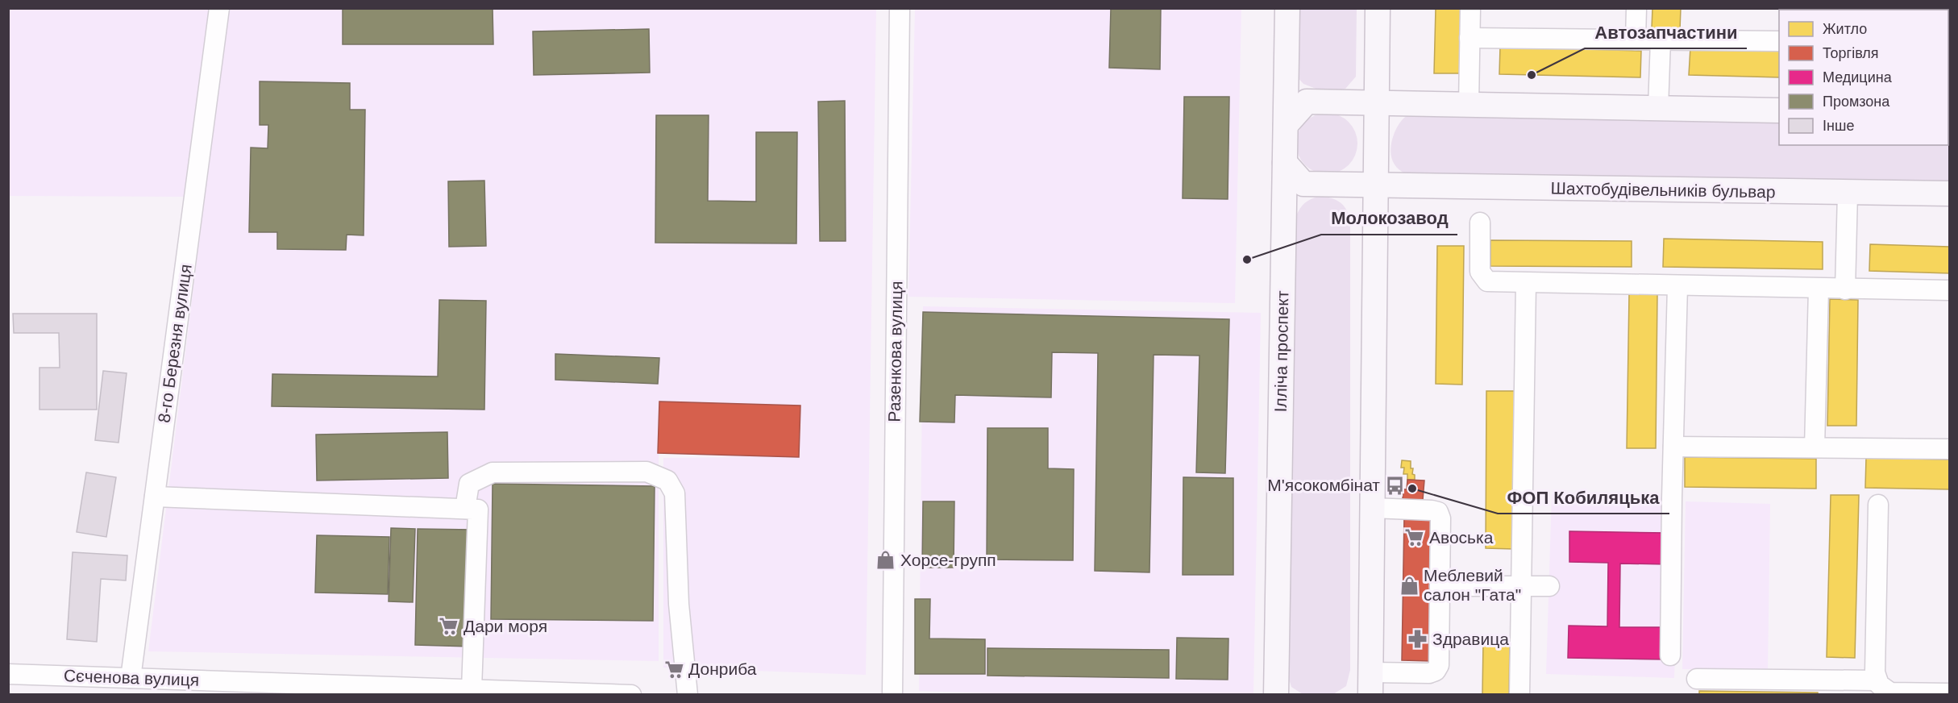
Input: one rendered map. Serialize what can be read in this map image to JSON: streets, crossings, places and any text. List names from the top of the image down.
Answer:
{
  "streets": {
    "main road": ["Шахтобудівельників бульвар", "Ілліча проспект"],
    "street": ["8-го Березня вулиця", "Разенкова вулиця", "Сєченова вулиця"]
  },
  "crossings": [
    ["Шахтобудівельників бульвар", "Ілліча проспект"],
    ["8-го Березня вулиця", "Сєченова вулиця"]
  ],
  "places": {
    "other": ["Автозапчастини", "Молокозавод", "ФОП Кобиляцька"],
    "bus stop": ["М'ясокомбінат"],
    "supermarket": ["Авоська", "Дари моря", "Донриба"],
    "shop": ["Хорсе-групп", "Меблевий салон \"Гата\""],
    "pharmacy": ["Здравица"]
  },
  "legend": [
    "Житло",
    "Торгівля",
    "Медицина",
    "Промзона",
    "Інше"
  ]
}
